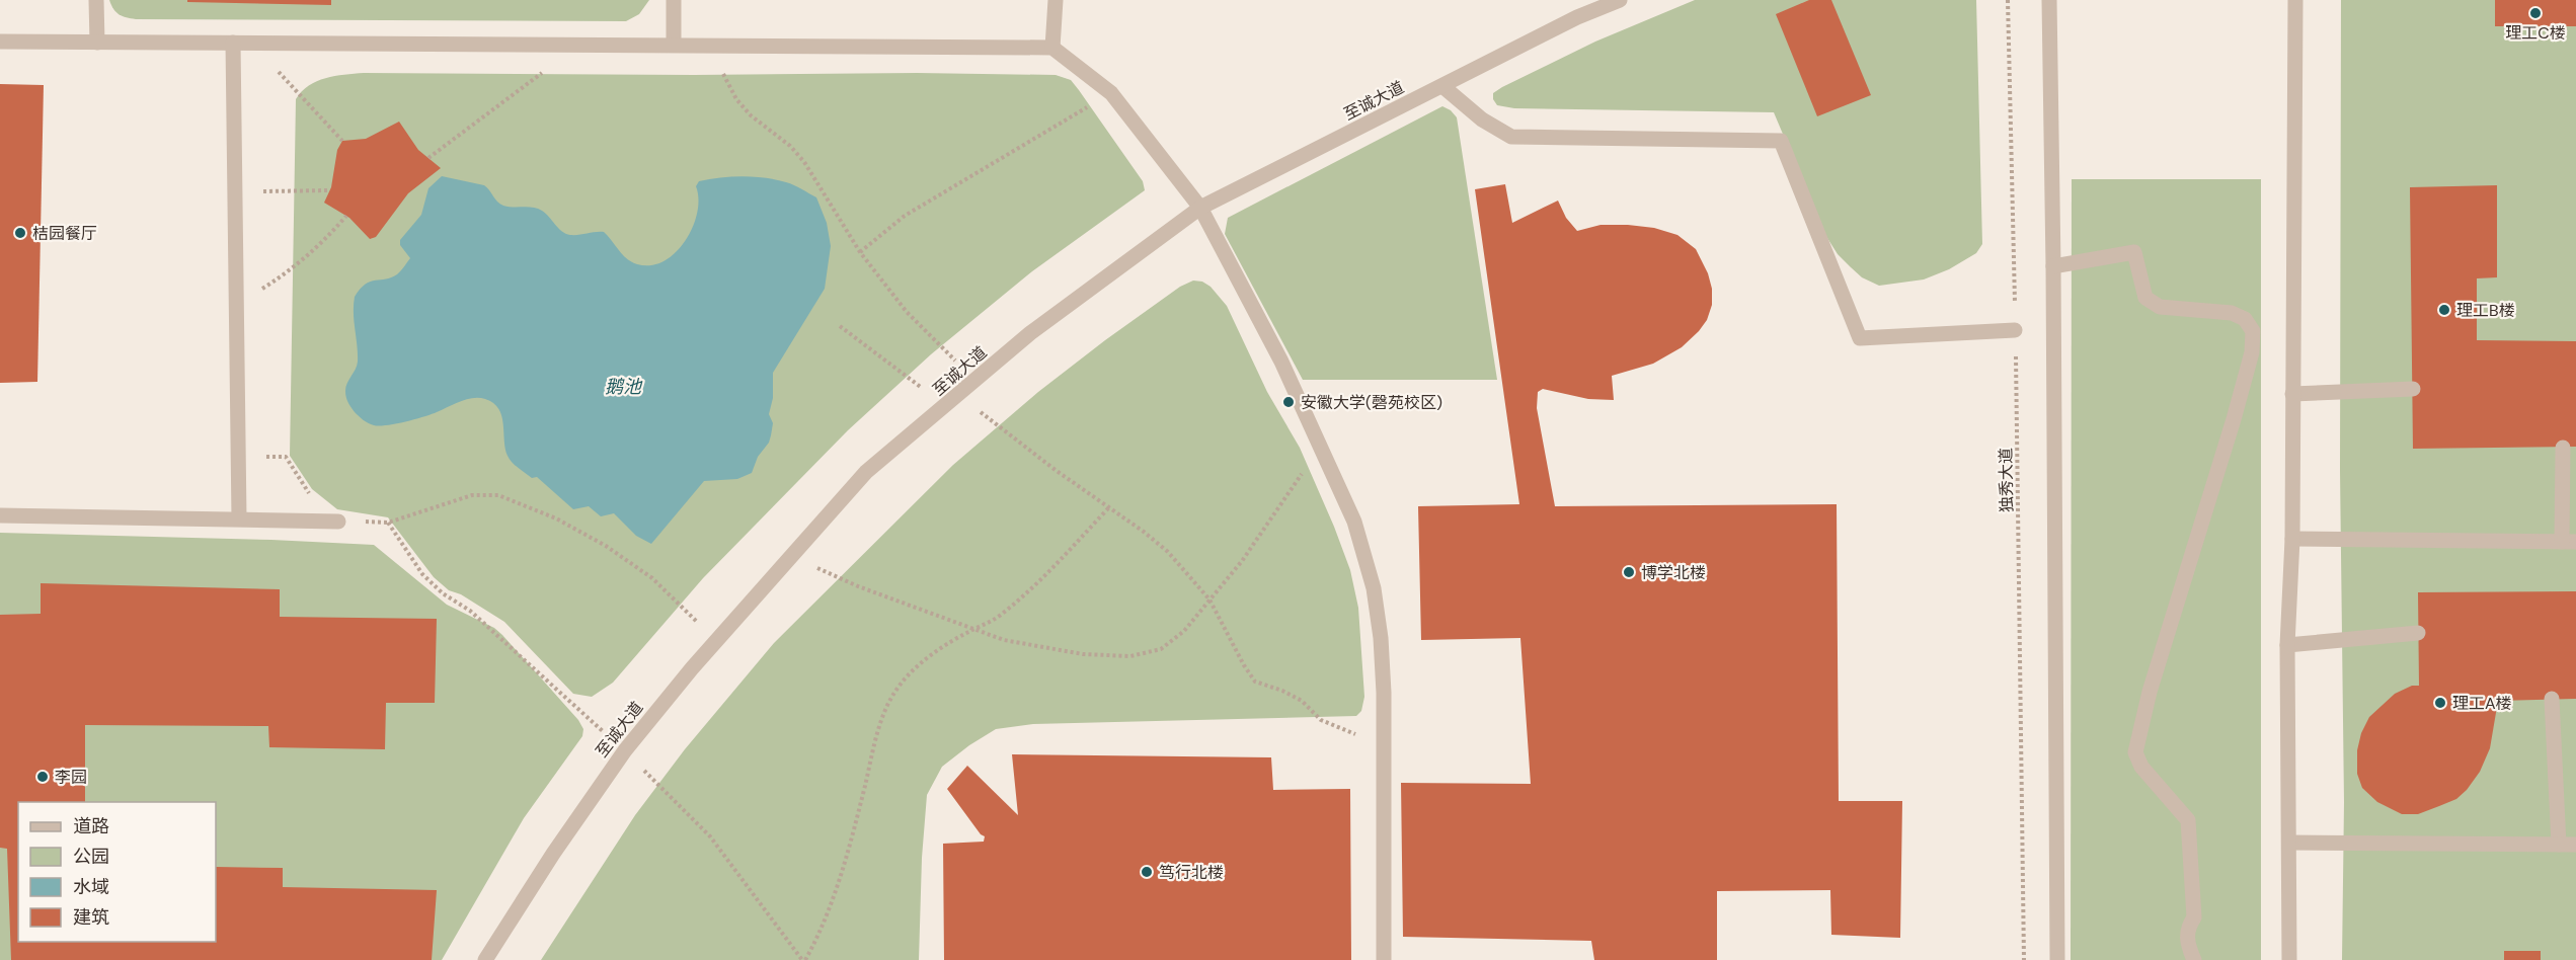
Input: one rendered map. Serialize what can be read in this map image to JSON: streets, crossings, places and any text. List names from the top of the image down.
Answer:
{
  "streets": {
    "street": ["至诚大道"],
    "path": ["独秀大道"]
  },
  "water": ["鹅池"],
  "places": [
    "理工C楼",
    "桔园餐厅",
    "理工B楼",
    "安徽大学(磬苑校区)",
    "博学北楼",
    "理工A楼",
    "李园",
    "笃行北楼"
  ],
  "legend": [
    "道路",
    "公园",
    "水域",
    "建筑"
  ]
}
